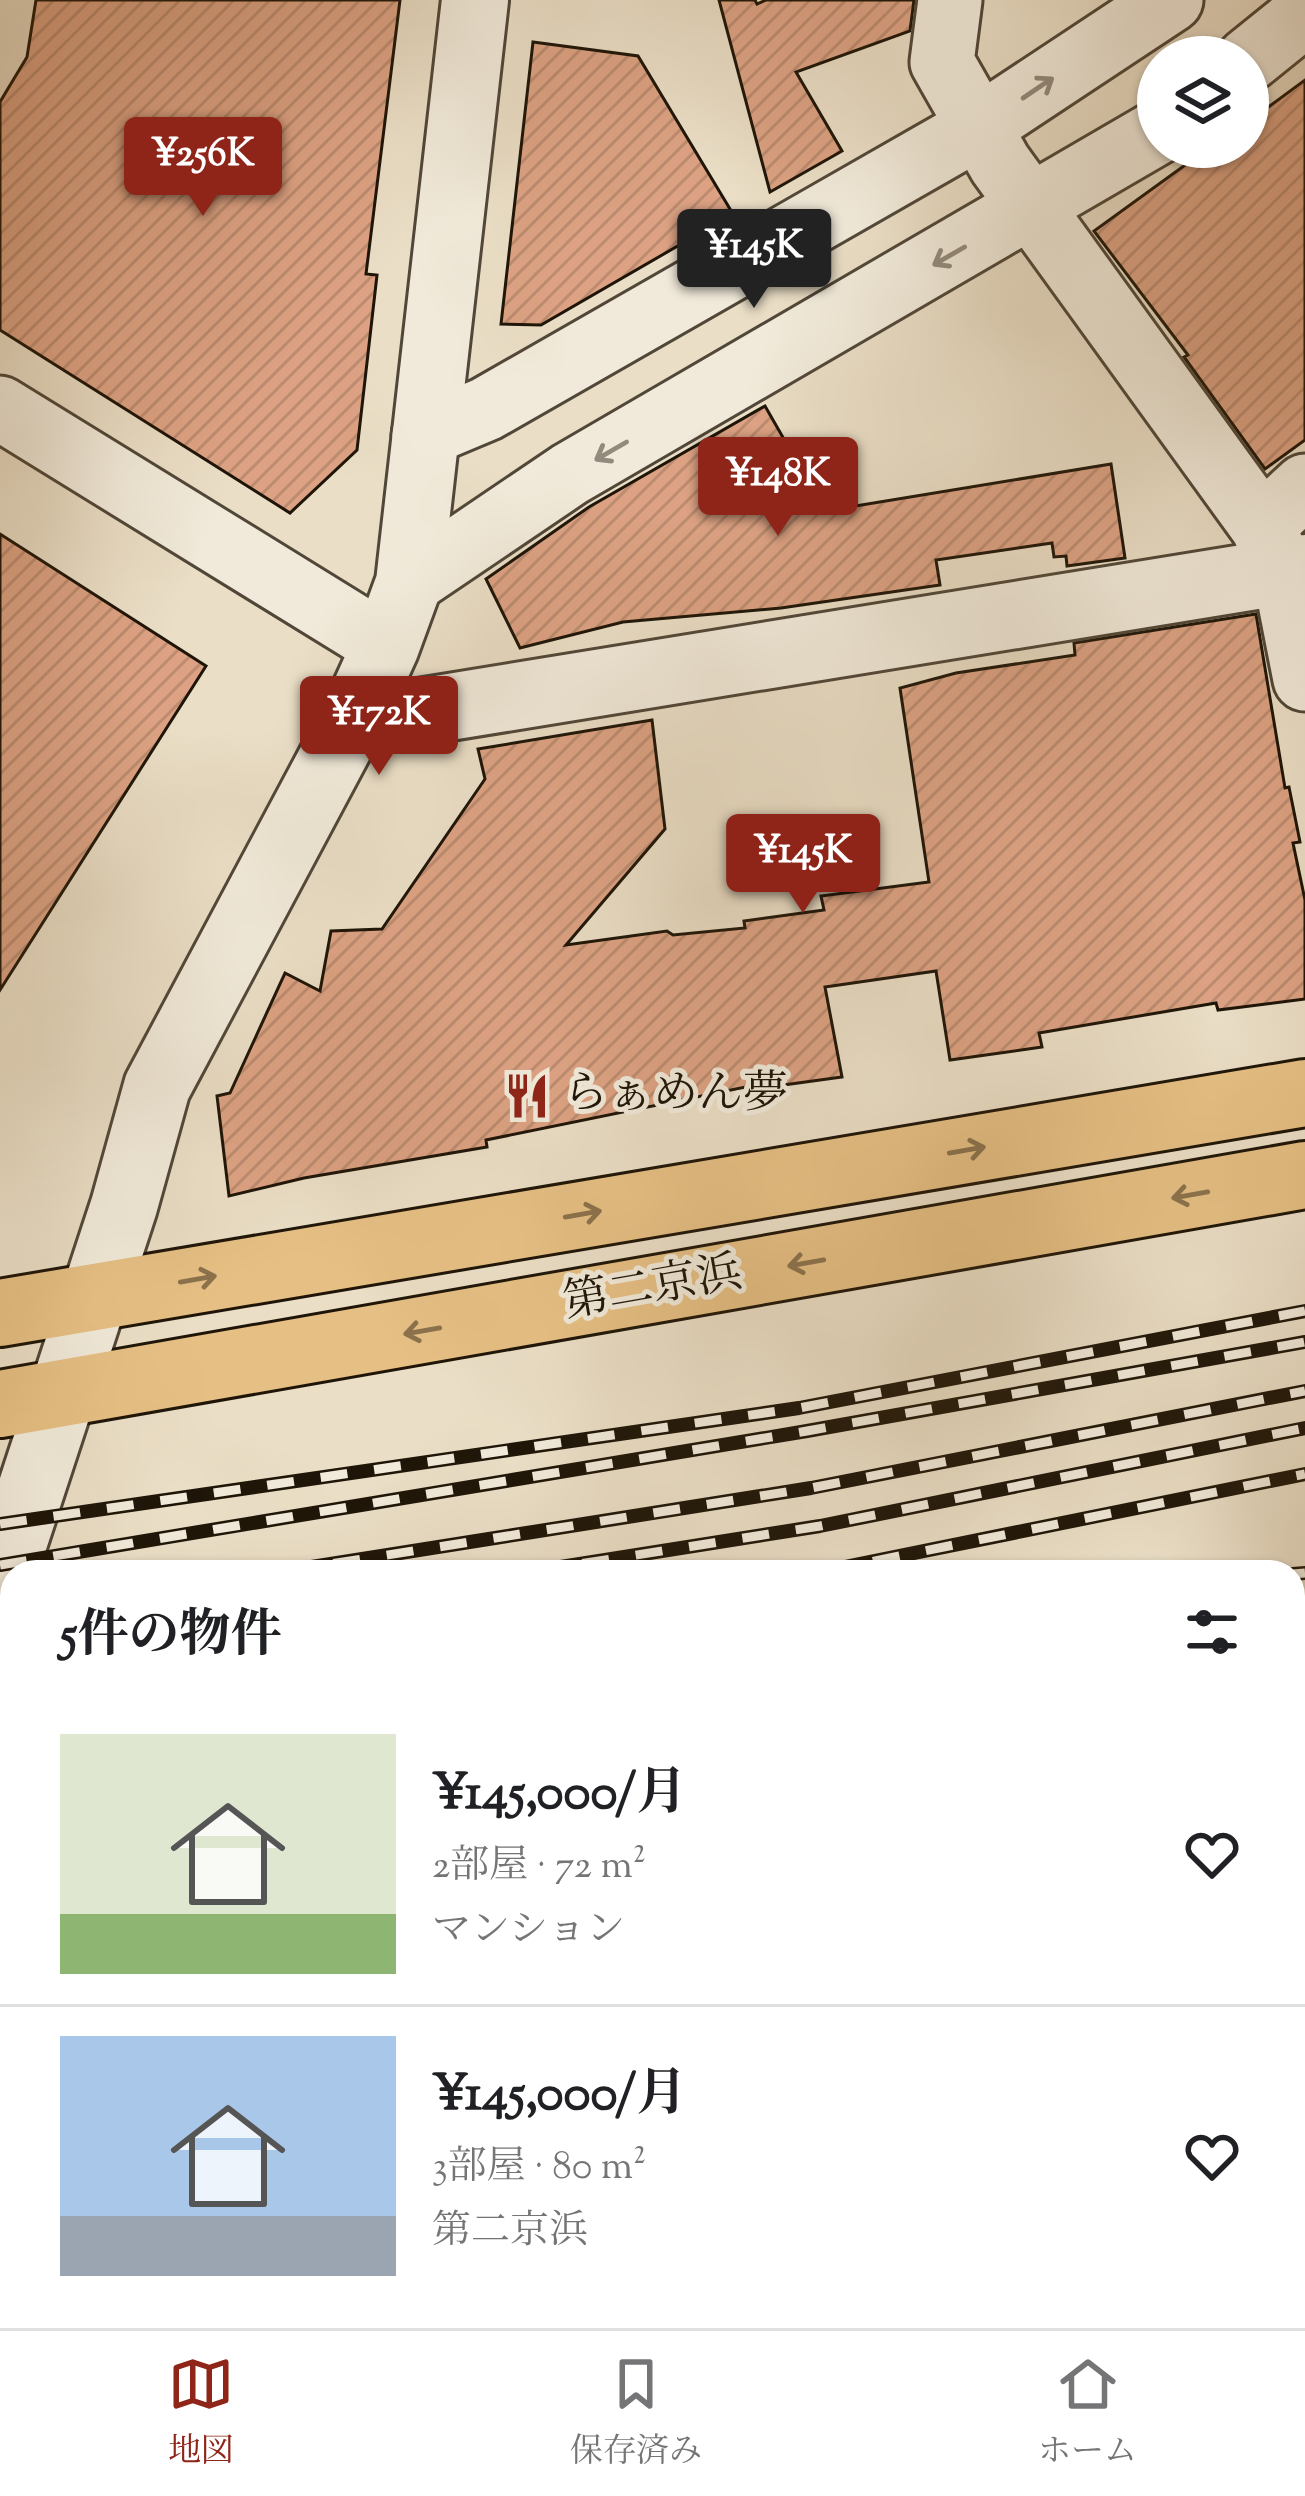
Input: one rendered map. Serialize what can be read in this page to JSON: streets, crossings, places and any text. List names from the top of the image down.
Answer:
{
  "streets": {
    "highway": ["第二京浜"]
  },
  "places": {
    "restaurant": ["らぁめん夢"]
  },
  "page": {
    "price": [
      "¥256K",
      "¥145K",
      "¥148K",
      "¥172K",
      "¥145K"
    ],
    "heading": "5件の物件",
    "list": [
      {
        "name": "¥145,000/月",
        "note": "2部屋 · 72 m² · マンション"
      },
      {
        "name": "¥145,000/月",
        "note": "3部屋 · 80 m² · 第二京浜"
      }
    ],
    "tabs": ["地図", "保存済み", "ホーム"]
  }
}
